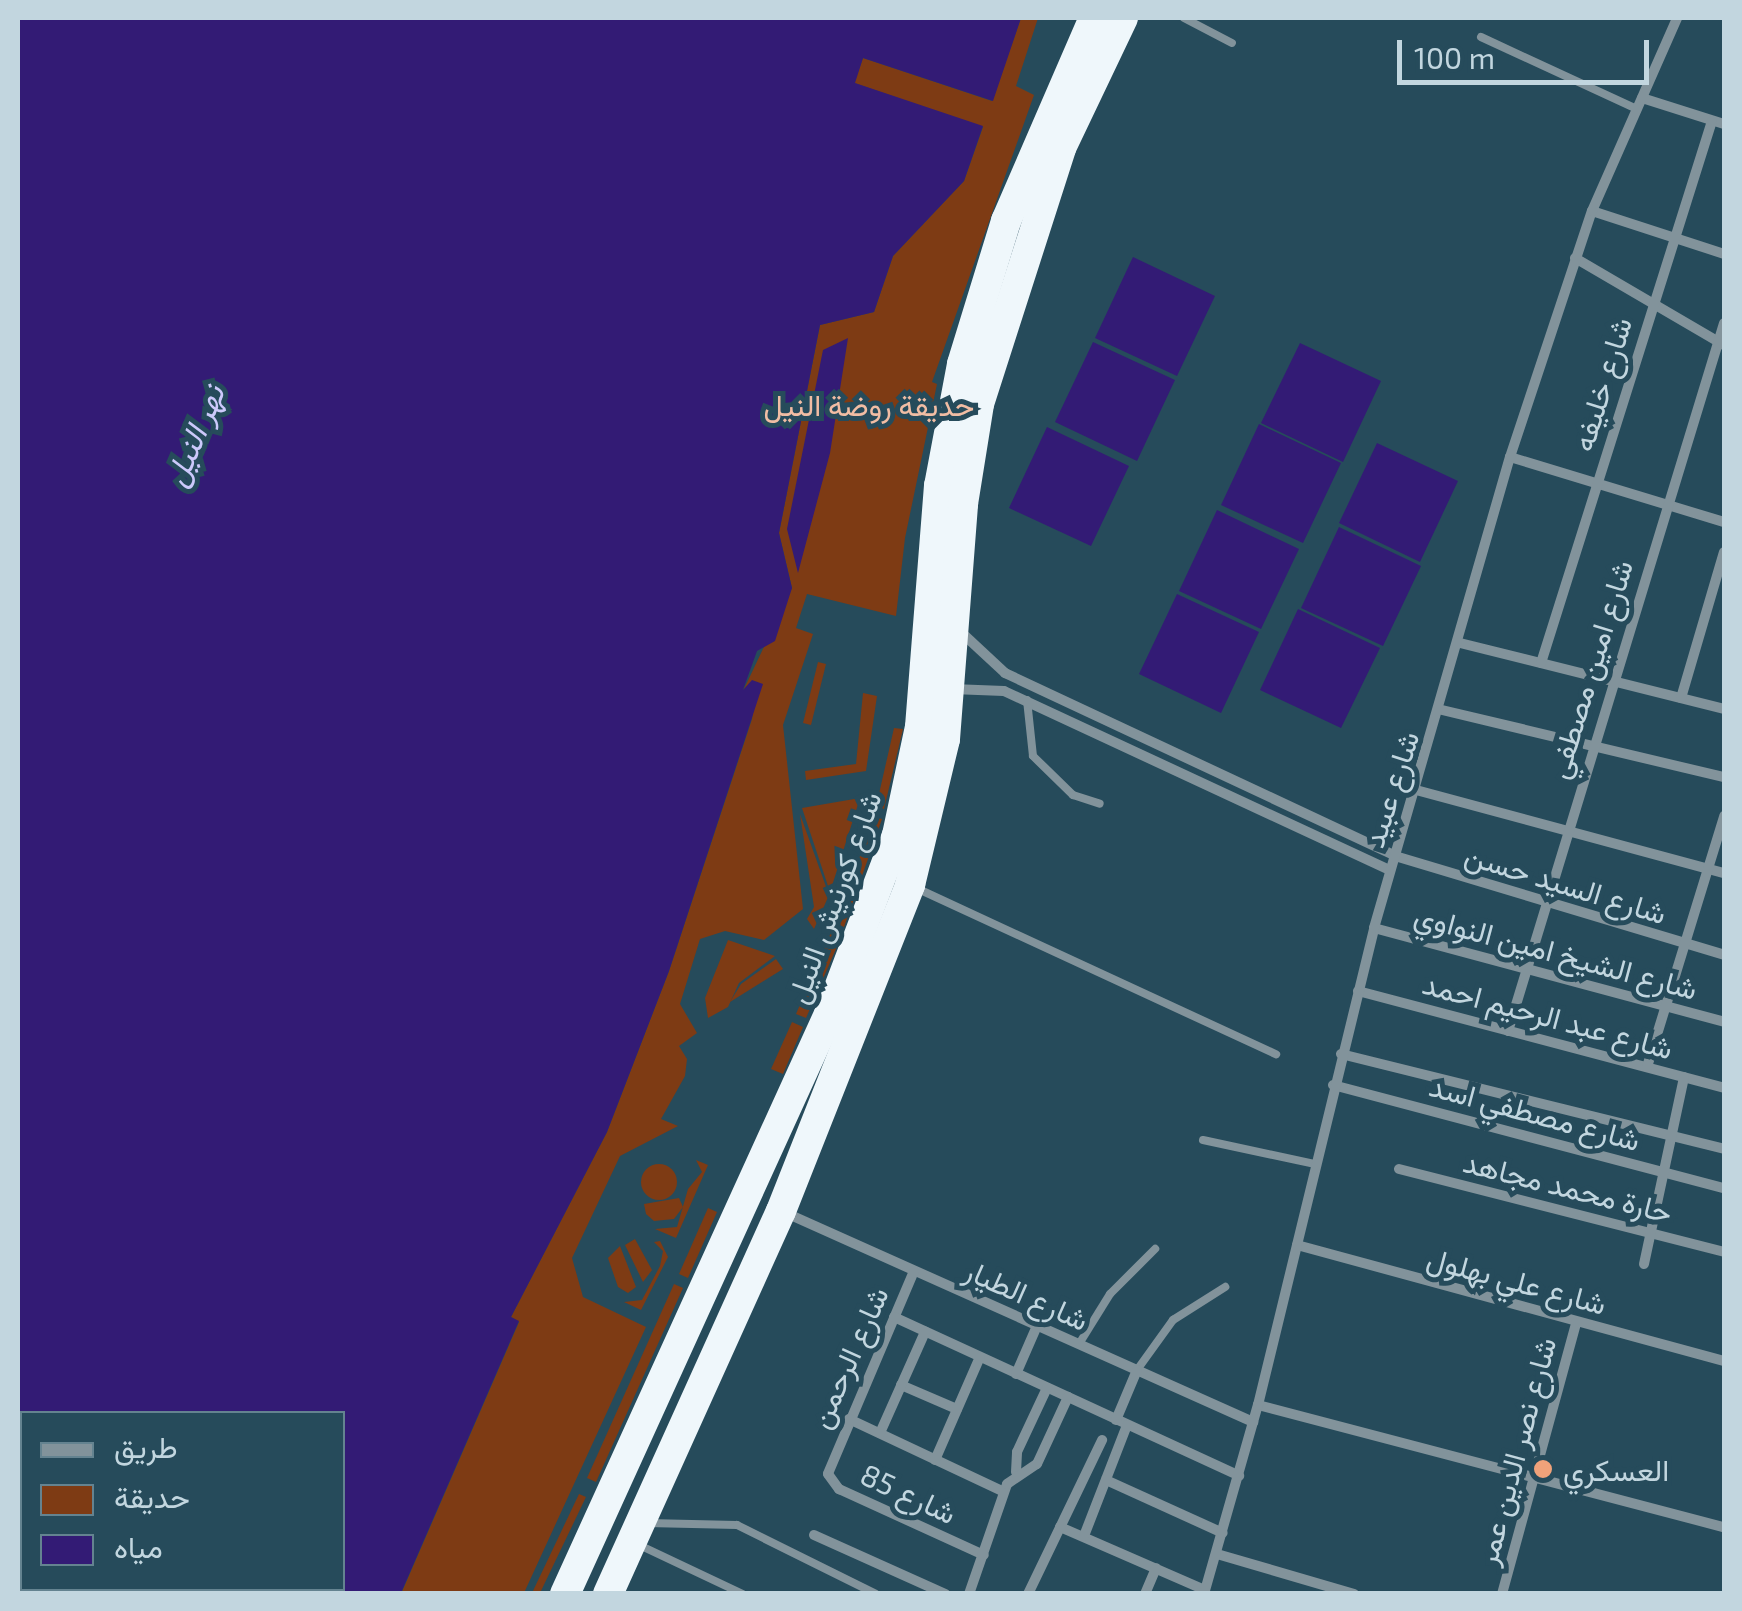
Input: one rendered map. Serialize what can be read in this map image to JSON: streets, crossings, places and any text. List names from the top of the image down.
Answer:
{
  "streets": {
    "highway": ["شارع كورنيش النيل"],
    "street": [
      "شارع خليفه",
      "شارع امين مصطفي",
      "شارع عبيد",
      "شارع السيد حسن",
      "شارع الشيخ امين النواوي",
      "شارع عبد الرحيم احمد",
      "شارع مصطفي اسد",
      "حارة محمد مجاهد",
      "شارع علي بهلول",
      "شارع الطيار",
      "شارع الرحمن",
      "شارع نصر الدين عمر",
      "شارع 85"
    ]
  },
  "crossings": [
    ["شارع امين مصطفي", "شارع السيد حسن"],
    ["شارع امين مصطفي", "شارع الشيخ امين النواوي"],
    ["شارع امين مصطفي", "شارع عبد الرحيم احمد"],
    ["شارع عبيد", "شارع السيد حسن"],
    ["شارع عبيد", "شارع الشيخ امين النواوي"],
    ["شارع عبيد", "شارع عبد الرحيم احمد"],
    ["شارع عبيد", "شارع مصطفي اسد"],
    ["شارع عبيد", "شارع علي بهلول"],
    ["شارع عبيد", "شارع الطيار"],
    ["شارع السيد حسن", "شارع كورنيش النيل"],
    ["شارع كورنيش النيل", "شارع الطيار"],
    ["شارع علي بهلول", "شارع نصر الدين عمر"],
    ["شارع الطيار", "شارع الرحمن"],
    ["شارع الرحمن", "شارع 85"]
  ],
  "water": ["نهر النيل"],
  "parks": ["حديقة روضة النيل"],
  "places": ["العسكري"],
  "legend": ["طريق", "حديقة", "مياه"],
  "scale_bar": "100 m"
}
